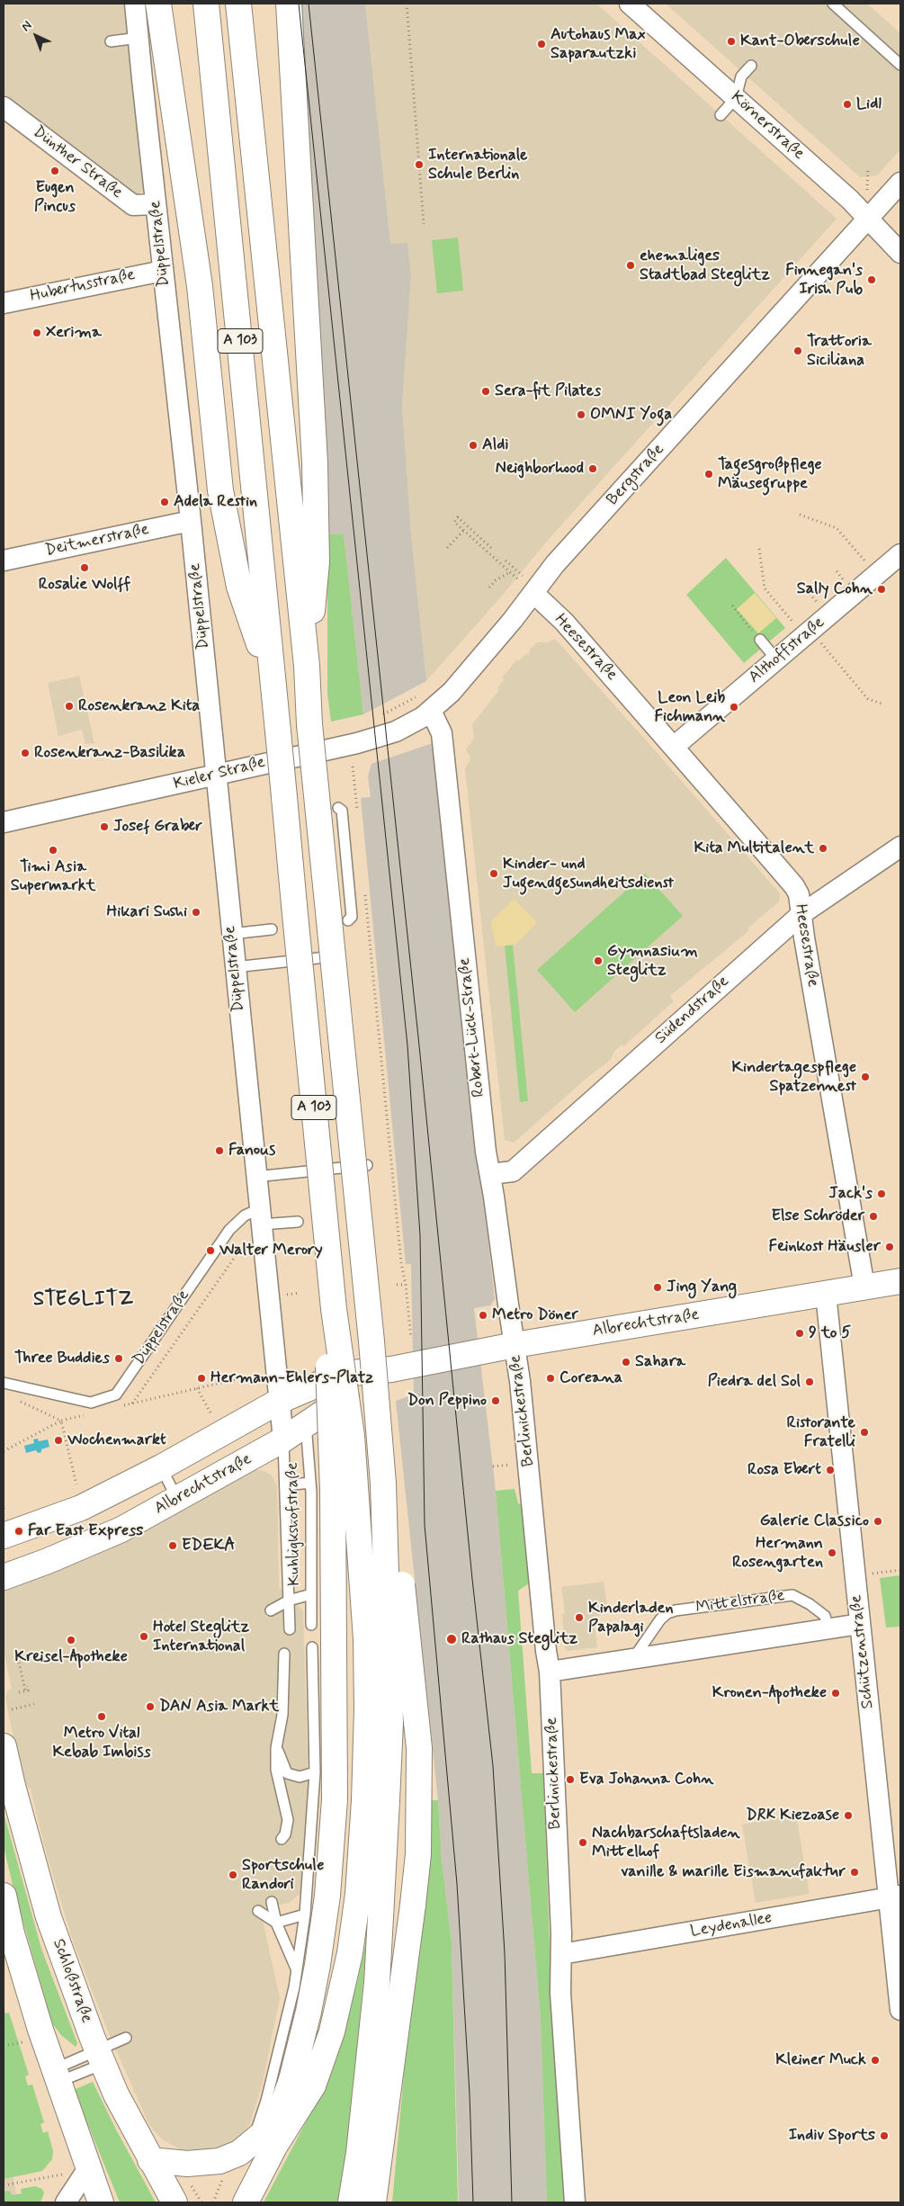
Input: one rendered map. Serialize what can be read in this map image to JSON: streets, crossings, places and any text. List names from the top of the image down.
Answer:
{
  "streets": {
    "main road": ["A 103", "Albrechtstraße", "Schloßstraße"],
    "street": [
      "Körnerstraße",
      "Dünther Straße",
      "Düppelstraße",
      "Hubertusstraße",
      "Bergstraße",
      "Deitmerstraße",
      "Heesestraße",
      "Althoffstraße",
      "Kieler Straße",
      "Südendstraße",
      "Robert-Lück-Straße",
      "Berlinickestraße",
      "Schützenstraße",
      "Leydenallee"
    ],
    "lane": ["Kuhligkshofstraße", "Mittelstraße"]
  },
  "crossings": [
    ["Körnerstraße", "Bergstraße"],
    ["Dünther Straße", "Düppelstraße"],
    ["Düppelstraße", "Hubertusstraße"],
    ["Düppelstraße", "Deitmerstraße"],
    ["Düppelstraße", "Kieler Straße"],
    ["Düppelstraße", "Albrechtstraße"],
    ["Düppelstraße", "Kuhligkshofstraße"],
    ["Bergstraße", "Heesestraße"],
    ["Bergstraße", "Kieler Straße"],
    ["Bergstraße", "Robert-Lück-Straße"],
    ["Heesestraße", "Althoffstraße"],
    ["Heesestraße", "Südendstraße"],
    ["Heesestraße", "Albrechtstraße"],
    ["Kieler Straße", "Robert-Lück-Straße"],
    ["Südendstraße", "Robert-Lück-Straße"],
    ["Robert-Lück-Straße", "Albrechtstraße"],
    ["Robert-Lück-Straße", "Berlinickestraße"],
    ["Albrechtstraße", "Berlinickestraße"],
    ["Albrechtstraße", "Kuhligkshofstraße"],
    ["Albrechtstraße", "Schützenstraße"],
    ["Berlinickestraße", "Leydenallee"],
    ["Schützenstraße", "Leydenallee"]
  ],
  "districts": ["STEGLITZ"],
  "places": [
    "Kant-Oberschule",
    "Autohaus Max Saparautzki",
    "Lidl",
    "Internationale Schule Berlin",
    "Eugen Pincus",
    "ehemaliges Stadtbad Steglitz",
    "Finnegan's Irish Pub",
    "Xerima",
    "Trattoria Siciliana",
    "Sera-fit Pilates",
    "OMNI Yoga",
    "Aldi",
    "Neighborhood",
    "Tagesgroßpflege Mäusegruppe",
    "Adela Restin",
    "Rosalie Wolff",
    "Sally Cohn",
    "Rosenkranz Kita",
    "Leon Leib Fichmann",
    "Rosenkranz-Basilika",
    "Josef Graber",
    "Kita Multitalent",
    "Timi Asia Supermarkt",
    "Kinder- und Jugendgesundheitsdienst",
    "Hikari Sushi",
    "Gymnasium Steglitz",
    "Kindertagespflege Spatzennest",
    "Fanous",
    "Jack's",
    "Else Schröder",
    "Feinkost Häusler",
    "Walter Merory",
    "Jing Yang",
    "Metro Döner",
    "9 to 5",
    "Three Buddies",
    "Sahara",
    "Hermann-Ehlers-Platz",
    "Coreana",
    "Piedra del Sol",
    "Don Peppino",
    "Ristorante Fratelli",
    "Wochenmarkt",
    "Rosa Ebert",
    "Galerie Classico",
    "Far East Express",
    "EDEKA",
    "Hermann Rosengarten",
    "Kinderladen Papalagi",
    "Hotel Steglitz International",
    "Rathaus Steglitz",
    "Kreisel-Apotheke",
    "Kronen-Apotheke",
    "DAN Asia Markt",
    "Metro Vital Kebab Imbiss",
    "Eva Johanna Cohn",
    "DRK Kiezoase",
    "Nachbarschaftsladen Mittelhof",
    "vanille & marille Eismanufaktur",
    "Sportschule Randori",
    "Kleiner Muck",
    "Indiv Sports"
  ],
  "north": "top left"
}
